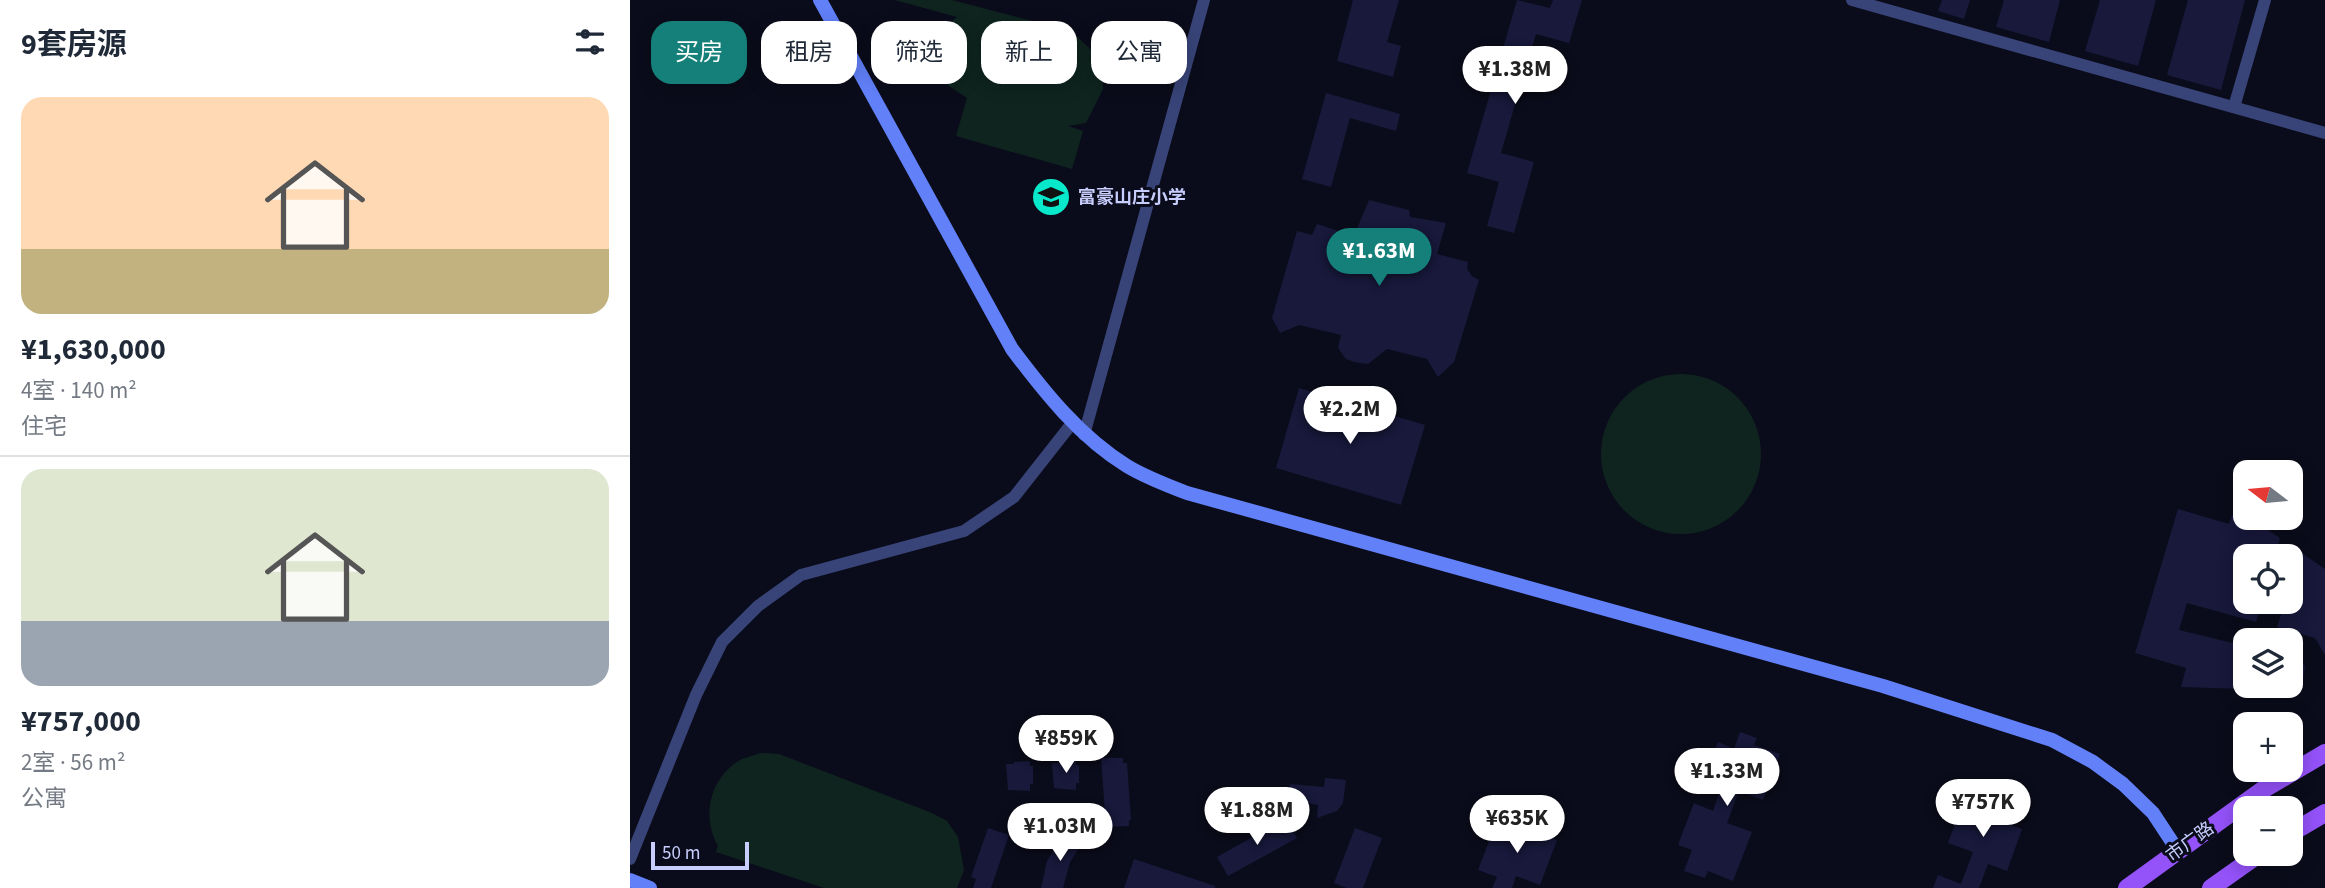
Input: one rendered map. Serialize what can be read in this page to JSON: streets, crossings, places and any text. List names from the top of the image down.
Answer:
{
  "streets": {
    "main road": ["市广路"]
  },
  "places": {
    "school or university": ["富豪山庄小学"]
  },
  "scale_bar": "50 m",
  "north": "left",
  "page": {
    "heading": "9套房源",
    "chip": [
      "买房",
      "租房",
      "筛选",
      "新上",
      "公寓"
    ],
    "price": [
      "¥1.38M",
      "¥1.63M",
      "¥2.2M",
      "¥859K",
      "¥1.33M",
      "¥757K",
      "¥1.88M",
      "¥635K",
      "¥1.03M"
    ],
    "list": [
      {
        "name": "¥1,630,000",
        "note": "4室 · 140 m² · 住宅"
      },
      {
        "name": "¥757,000",
        "note": "2室 · 56 m² · 公寓"
      }
    ],
    "map_buttons": ["+", "−"],
    "scale": "50 m"
  }
}
